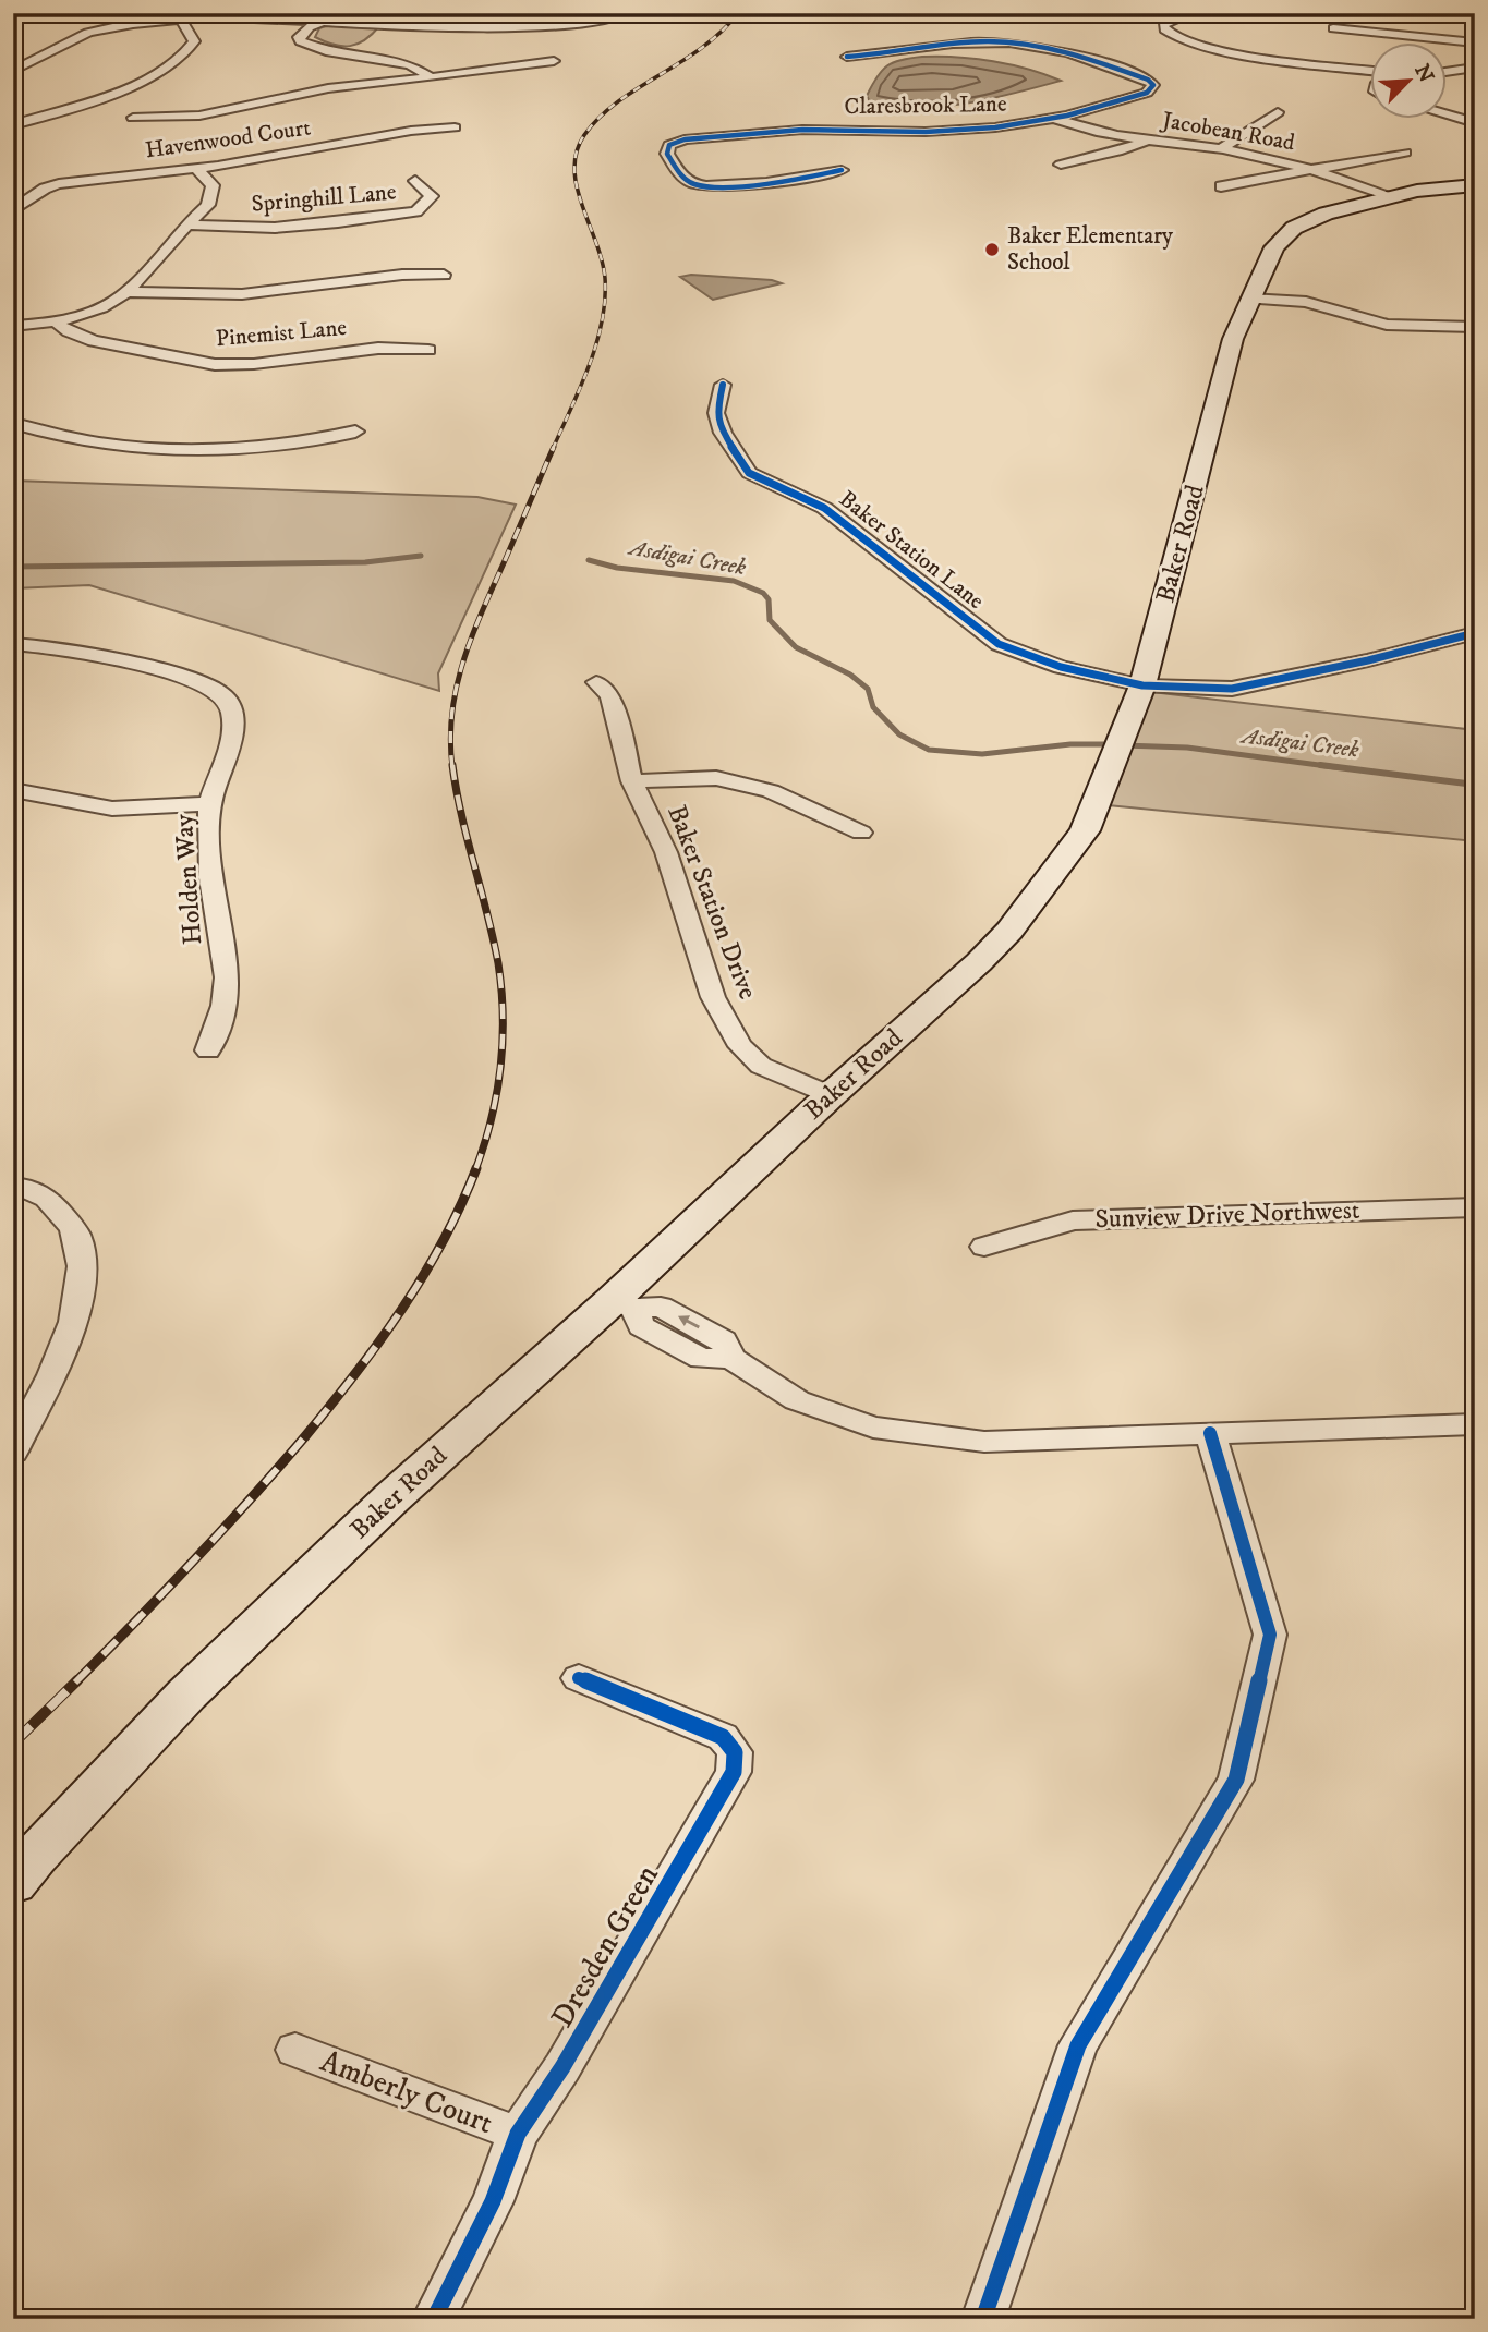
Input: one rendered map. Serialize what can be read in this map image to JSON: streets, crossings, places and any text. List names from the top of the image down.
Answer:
{
  "streets": {
    "main road": ["Baker Road"],
    "street": [
      "Claresbrook Lane",
      "Jacobean Road",
      "Havenwood Court",
      "Springhill Lane",
      "Pinemist Lane",
      "Baker Station Lane",
      "Holden Way",
      "Baker Station Drive",
      "Sunview Drive Northwest",
      "Dresden Green",
      "Amberly Court"
    ]
  },
  "crossings": [
    ["Claresbrook Lane", "Jacobean Road"],
    ["Jacobean Road", "Baker Road"],
    ["Baker Road", "Baker Station Lane"],
    ["Baker Road", "Baker Station Drive"],
    ["Dresden Green", "Amberly Court"]
  ],
  "water": ["Asdigai Creek"],
  "places": ["Baker Elementary School"],
  "north": "top right"
}
